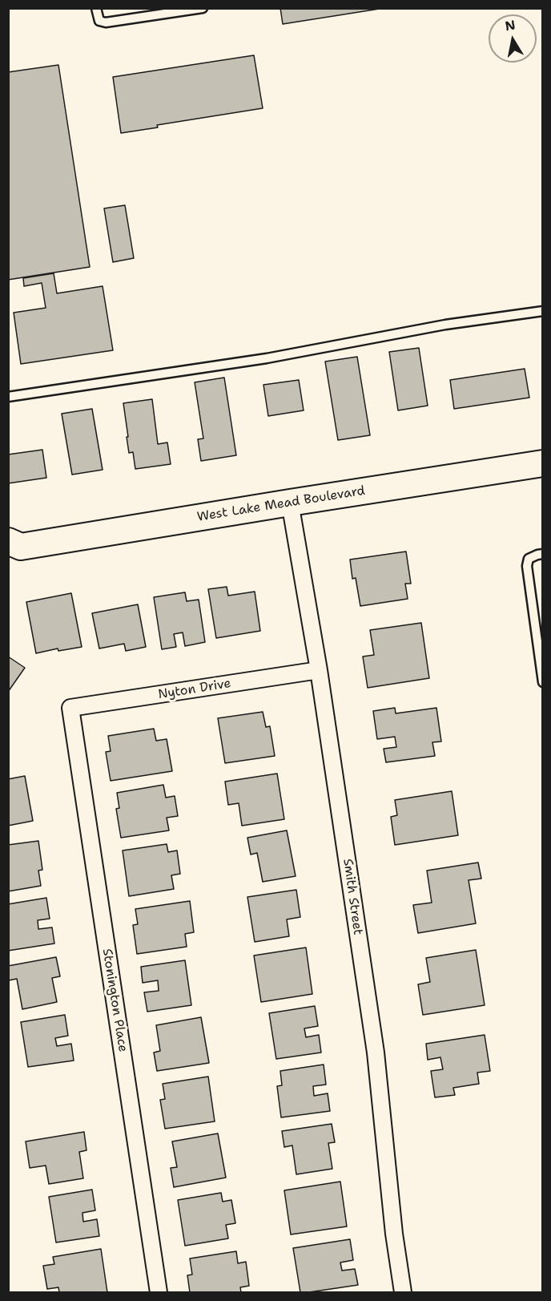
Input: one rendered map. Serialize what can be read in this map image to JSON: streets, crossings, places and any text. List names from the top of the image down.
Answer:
{
  "streets": {
    "main road": ["West Lake Mead Boulevard"],
    "street": ["Nyton Drive", "Smith Street", "Stonington Place"]
  },
  "crossings": [
    ["West Lake Mead Boulevard", "Smith Street"],
    ["Nyton Drive", "Smith Street"],
    ["Nyton Drive", "Stonington Place"]
  ],
  "north": "top"
}
